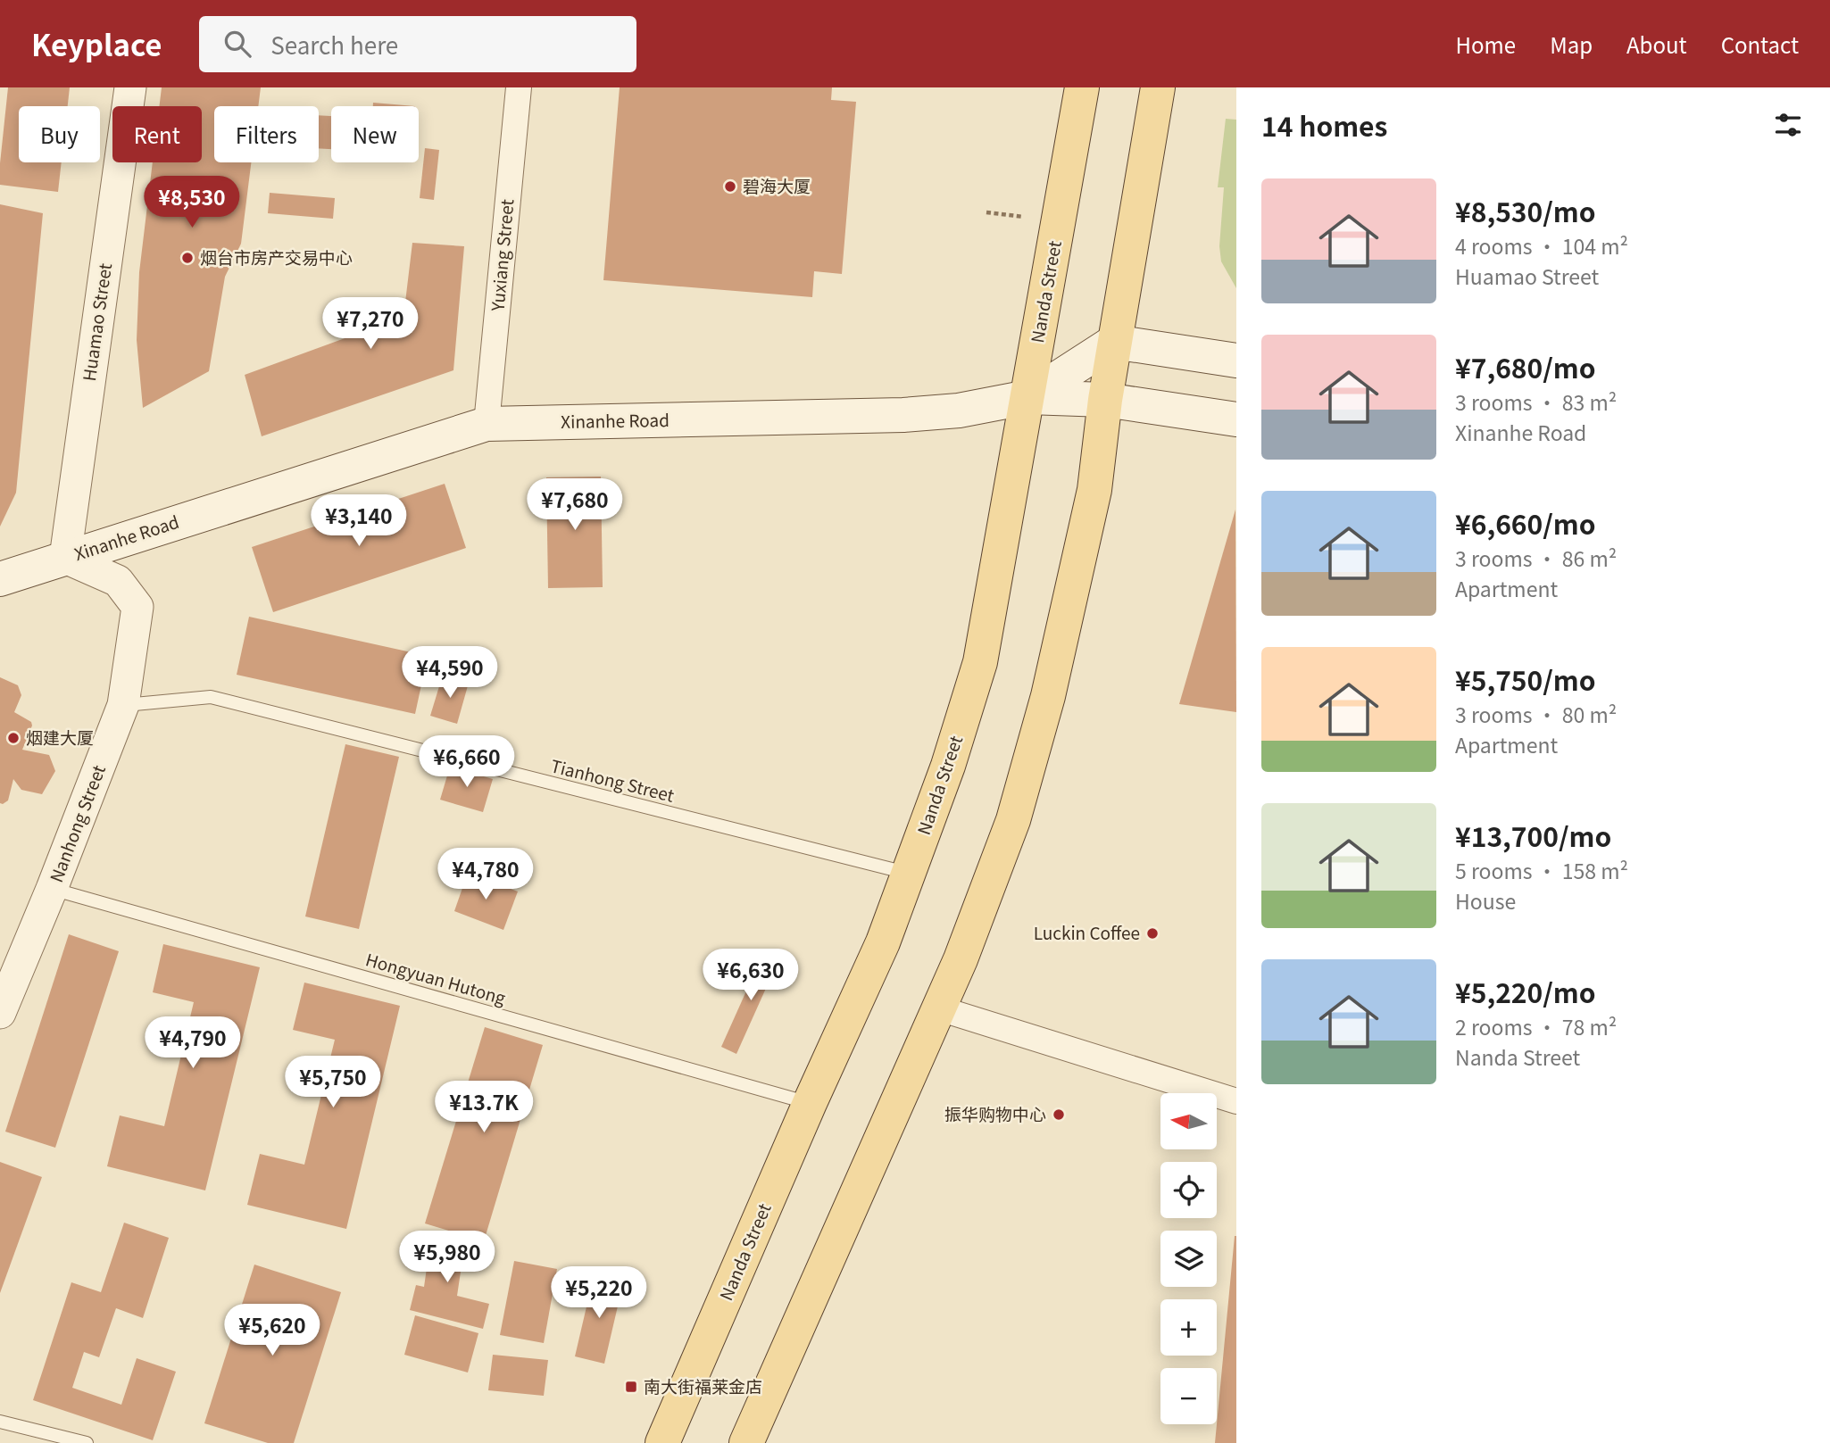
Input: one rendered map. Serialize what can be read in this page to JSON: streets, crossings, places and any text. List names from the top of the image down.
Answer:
{
  "streets": {
    "main road": ["Nanda Street", "Xinanhe Road"],
    "street": ["Yuxiang Street", "Huamao Street", "Nanhong Street"],
    "lane": ["Tianhong Street", "Hongyuan Hutong"]
  },
  "crossings": [
    ["Yuxiang Street", "Xinanhe Road"],
    ["Nanda Street", "Xinanhe Road"],
    ["Nanda Street", "Tianhong Street"],
    ["Nanda Street", "Hongyuan Hutong"],
    ["Huamao Street", "Xinanhe Road"],
    ["Huamao Street", "Nanhong Street"],
    ["Xinanhe Road", "Nanhong Street"],
    ["Tianhong Street", "Nanhong Street"],
    ["Nanhong Street", "Hongyuan Hutong"]
  ],
  "places": {
    "other": [
      "碧海大厦",
      "烟台市房产交易中心",
      "烟建大厦",
      "Luckin Coffee",
      "振华购物中心"
    ],
    "transit": ["南大街福莱金店"]
  },
  "north": "left",
  "page": {
    "header": "Keyplace",
    "search": "Search here",
    "nav": [
      "Home",
      "Map",
      "About",
      "Contact"
    ],
    "heading": "14 homes",
    "chip": [
      "Buy",
      "Rent",
      "Filters",
      "New"
    ],
    "list": [
      {
        "name": "¥8,530/mo",
        "note": "4 rooms · 104 m² · Huamao Street"
      },
      {
        "name": "¥7,680/mo",
        "note": "3 rooms · 83 m² · Xinanhe Road"
      },
      {
        "name": "¥6,660/mo",
        "note": "3 rooms · 86 m² · Apartment"
      },
      {
        "name": "¥5,750/mo",
        "note": "3 rooms · 80 m² · Apartment"
      },
      {
        "name": "¥13,700/mo",
        "note": "5 rooms · 158 m² · House"
      },
      {
        "name": "¥5,220/mo",
        "note": "2 rooms · 78 m² · Nanda Street"
      }
    ],
    "price": [
      "¥8,530",
      "¥7,270",
      "¥7,680",
      "¥3,140",
      "¥4,590",
      "¥6,660",
      "¥4,780",
      "¥6,630",
      "¥4,790",
      "¥5,750",
      "¥13.7K",
      "¥5,980",
      "¥5,220",
      "¥5,620"
    ],
    "map_buttons": ["+", "−"]
  }
}
